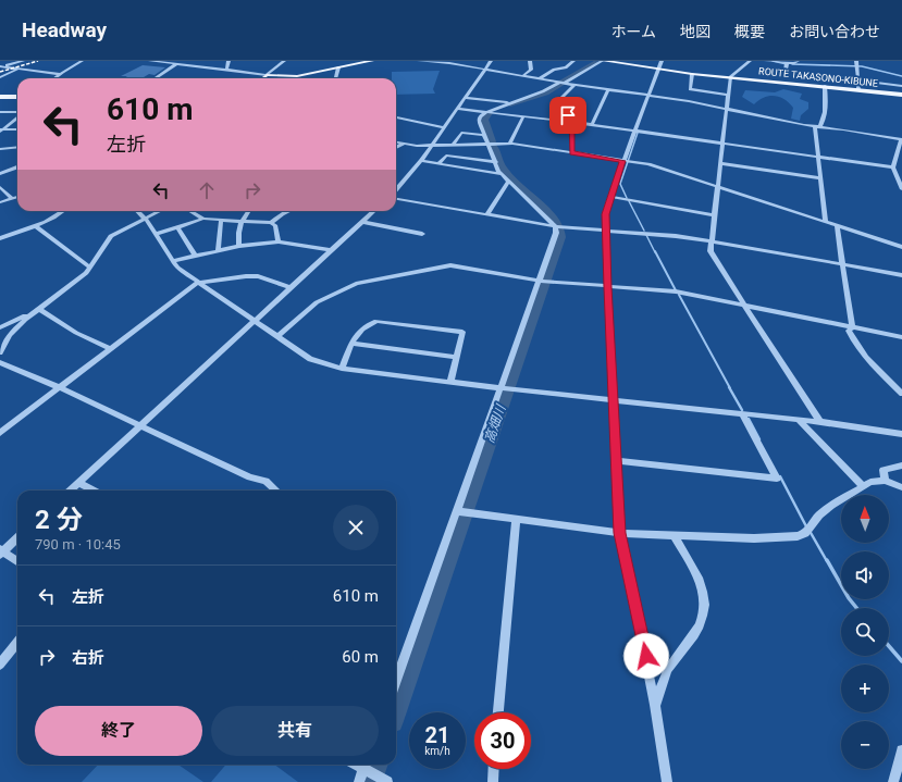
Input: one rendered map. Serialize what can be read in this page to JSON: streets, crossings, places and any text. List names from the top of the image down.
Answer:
{
  "streets": {
    "main road": ["ROUTE TAKASONO-KIBUNE"]
  },
  "water": ["高畑川"],
  "north": "top",
  "page": {
    "header": "Headway",
    "nav": [
      "ホーム",
      "地図",
      "概要",
      "お問い合わせ"
    ],
    "turn": ["610 m", "左折"],
    "heading": ["2 分", "790 m · 10:45"],
    "map_buttons": ["+", "−"],
    "list": [
      {
        "name": "左折",
        "value": "610 m"
      },
      {
        "name": "右折",
        "value": "60 m"
      }
    ],
    "buttons": ["終了", "共有"],
    "speed": "21 km/h",
    "limit": "30"
  }
}
